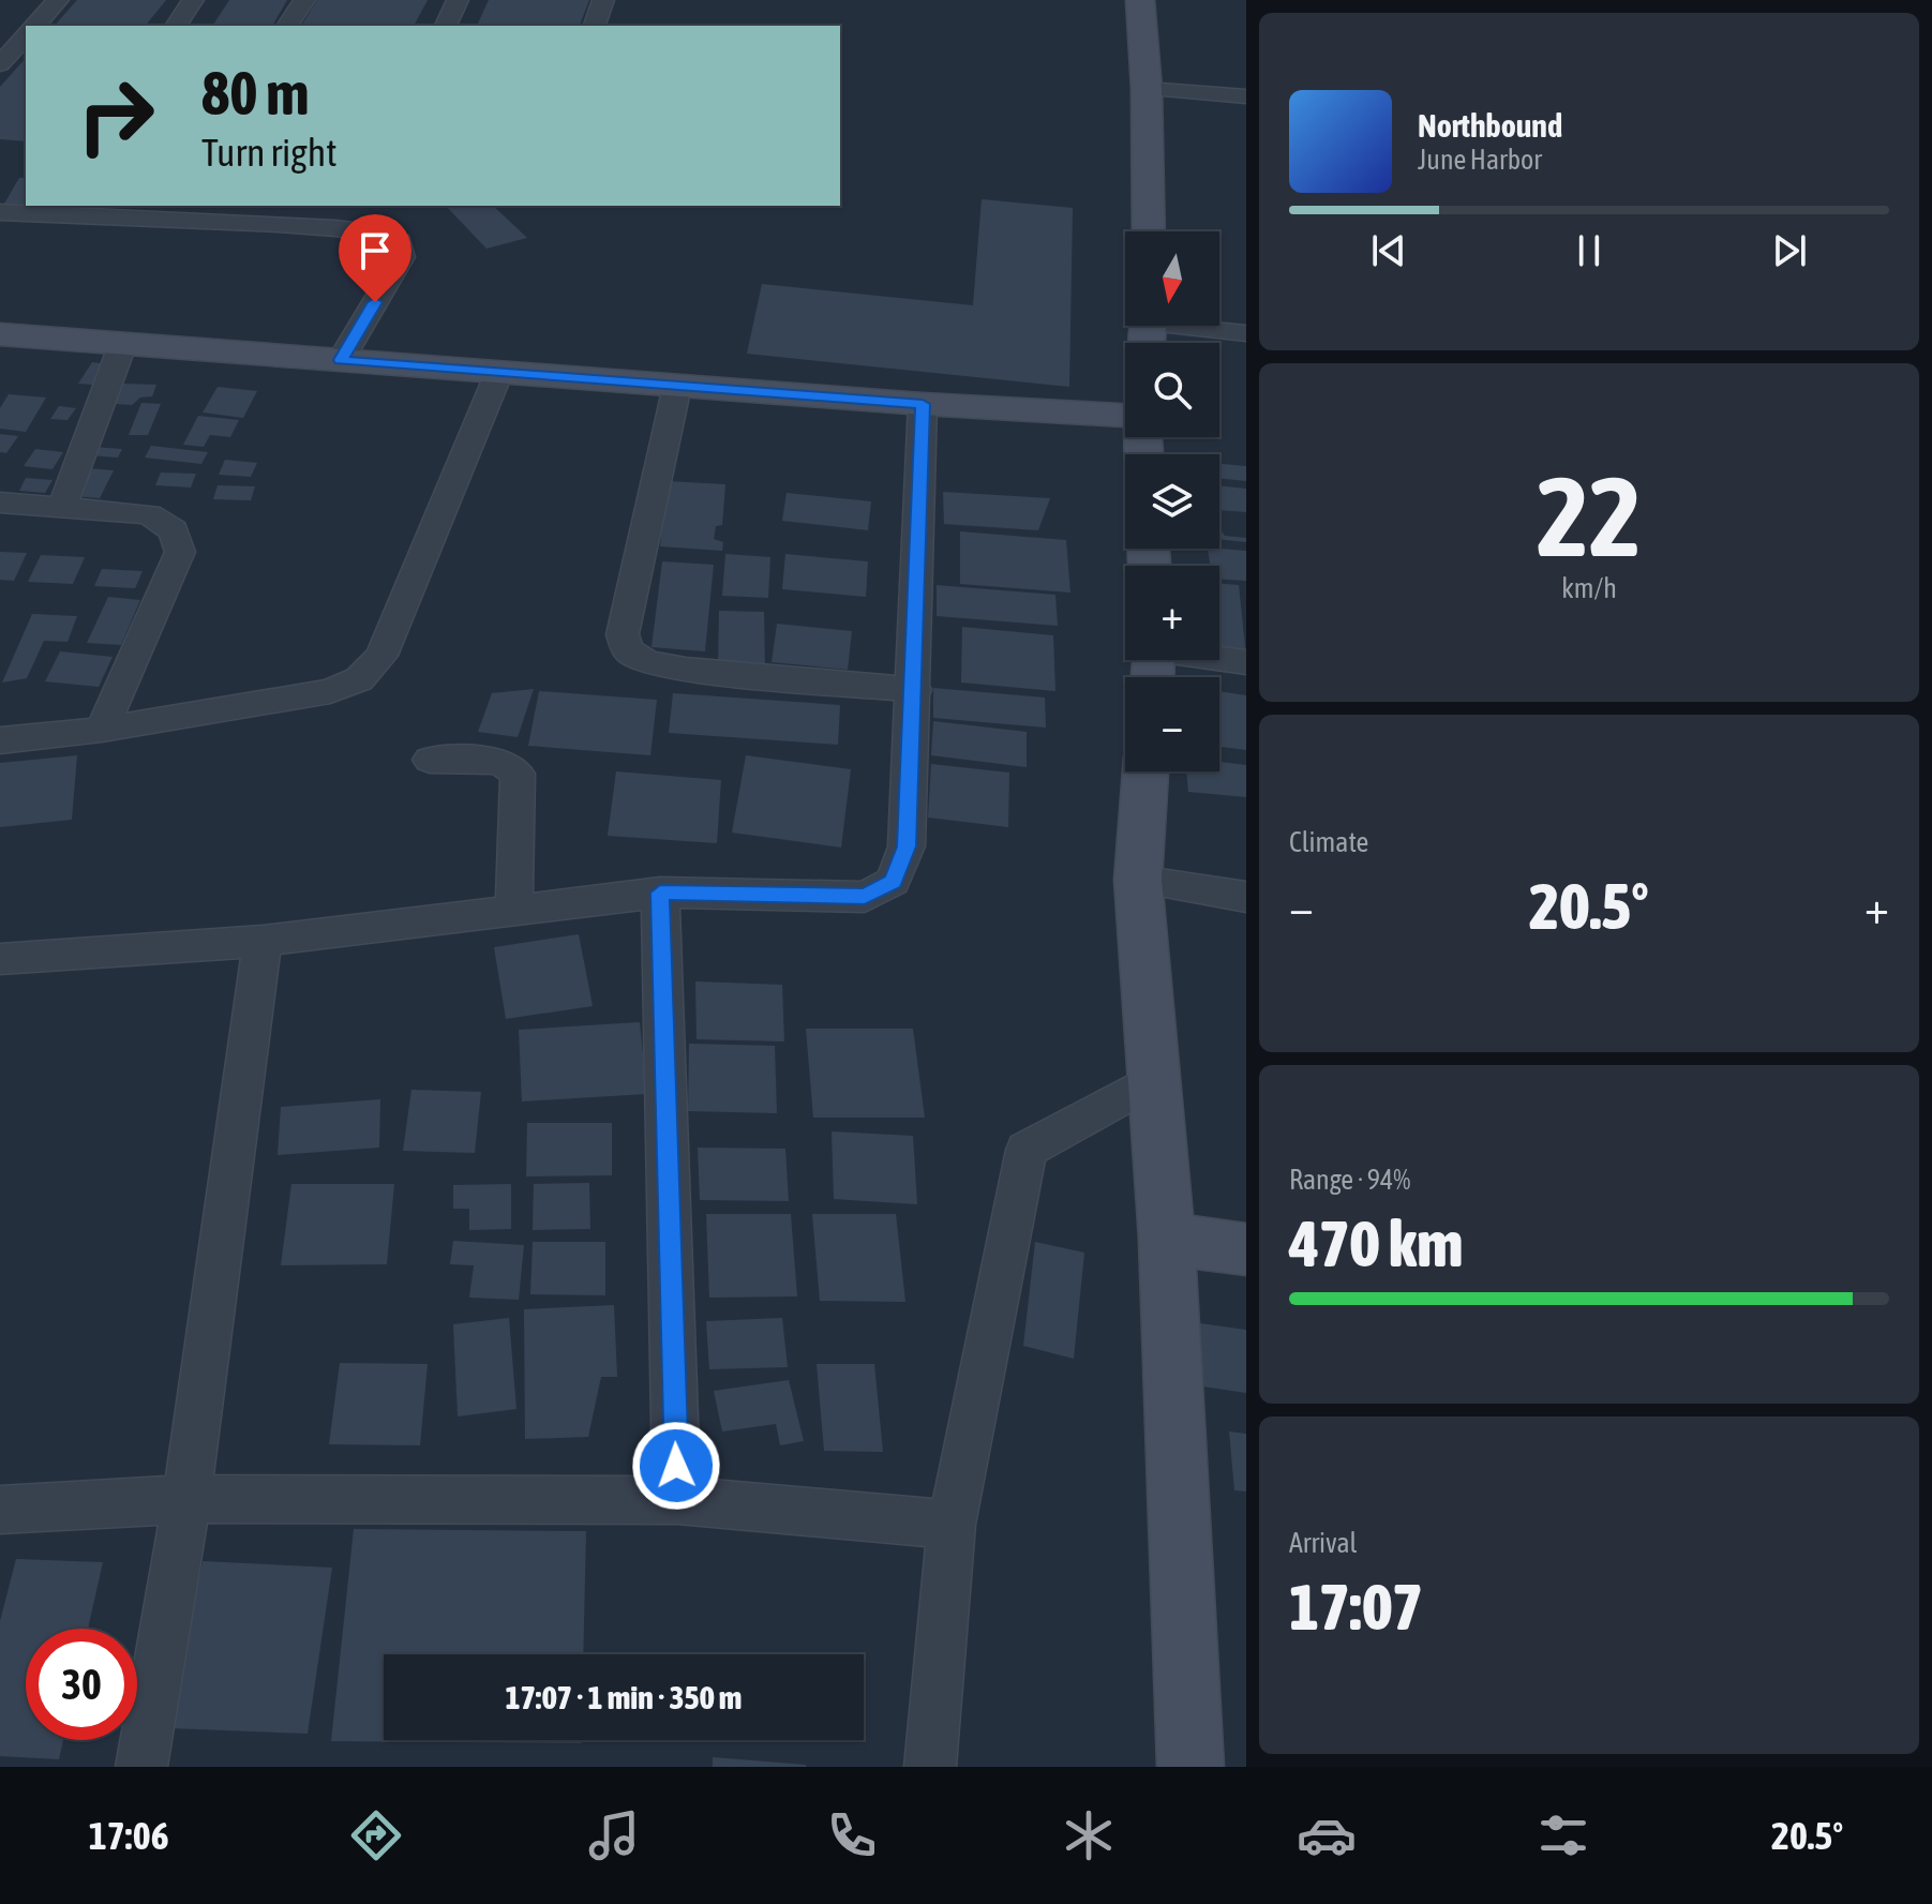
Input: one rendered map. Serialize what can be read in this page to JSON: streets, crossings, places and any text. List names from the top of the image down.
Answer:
{
  "north": "bottom",
  "page": {
    "turn": ["80 m", "Turn right"],
    "song": ["Northbound", "June Harbor"],
    "map_buttons": ["+", "−"],
    "tile": [
      ["22", "km/h"],
      "Climate",
      ["Range · 94%", "470 km"],
      ["Arrival", "17:07"]
    ],
    "heat": ["−", "20.5°", "+"],
    "limit": "30",
    "trip": "17:07 · 1 min · 350 m",
    "tabs": ["17:06", "20.5°"]
  }
}
